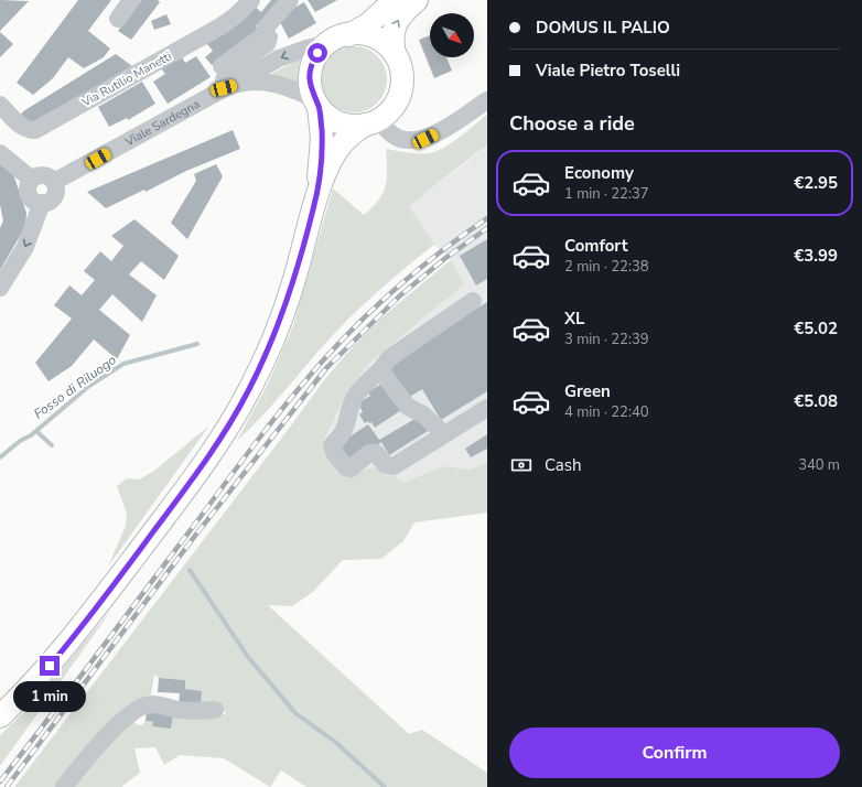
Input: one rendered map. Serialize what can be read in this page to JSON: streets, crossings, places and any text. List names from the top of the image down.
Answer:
{
  "streets": {
    "main road": ["Viale Sardegna"],
    "street": ["Via Rutilio Manetti"]
  },
  "water": ["Fosso di Riluogo"],
  "north": "bottom right",
  "page": {
    "banner": ["DOMUS IL PALIO", "Viale Pietro Toselli"],
    "heading": "Choose a ride",
    "list": [
      {
        "name": "Economy",
        "note": "1 min · 22:37",
        "value": "€2.95"
      },
      {
        "name": "Comfort",
        "note": "2 min · 22:38",
        "value": "€3.99"
      },
      {
        "name": "XL",
        "note": "3 min · 22:39",
        "value": "€5.02"
      },
      {
        "name": "Green",
        "note": "4 min · 22:40",
        "value": "€5.08"
      }
    ],
    "pay": ["Cash", "340 m"],
    "bubble": "1 min",
    "buttons": "Confirm"
  }
}
